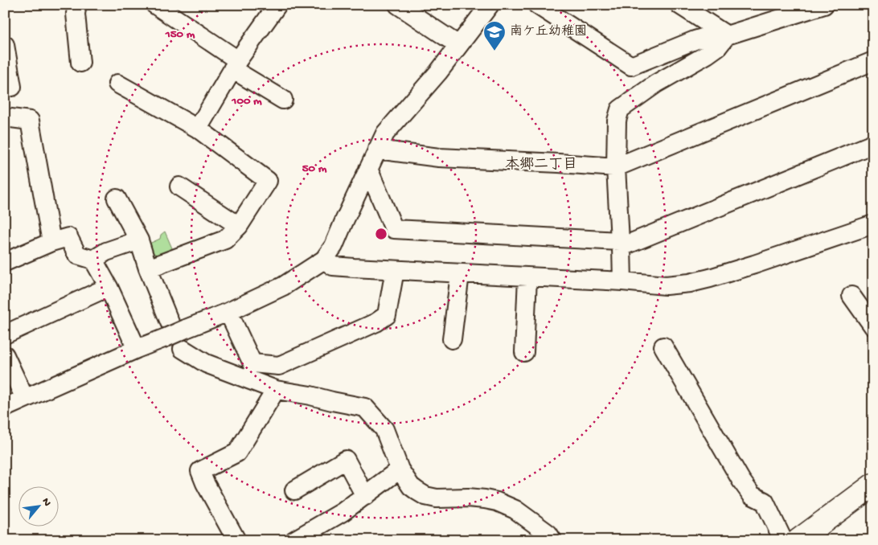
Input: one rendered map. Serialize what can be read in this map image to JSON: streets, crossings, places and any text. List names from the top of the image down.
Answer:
{
  "districts": ["本郷二丁目"],
  "places": {
    "school or university": ["南ケ丘幼稚園"]
  },
  "north": "top right",
  "rings": ["150 m", "100 m", "50 m"]
}
